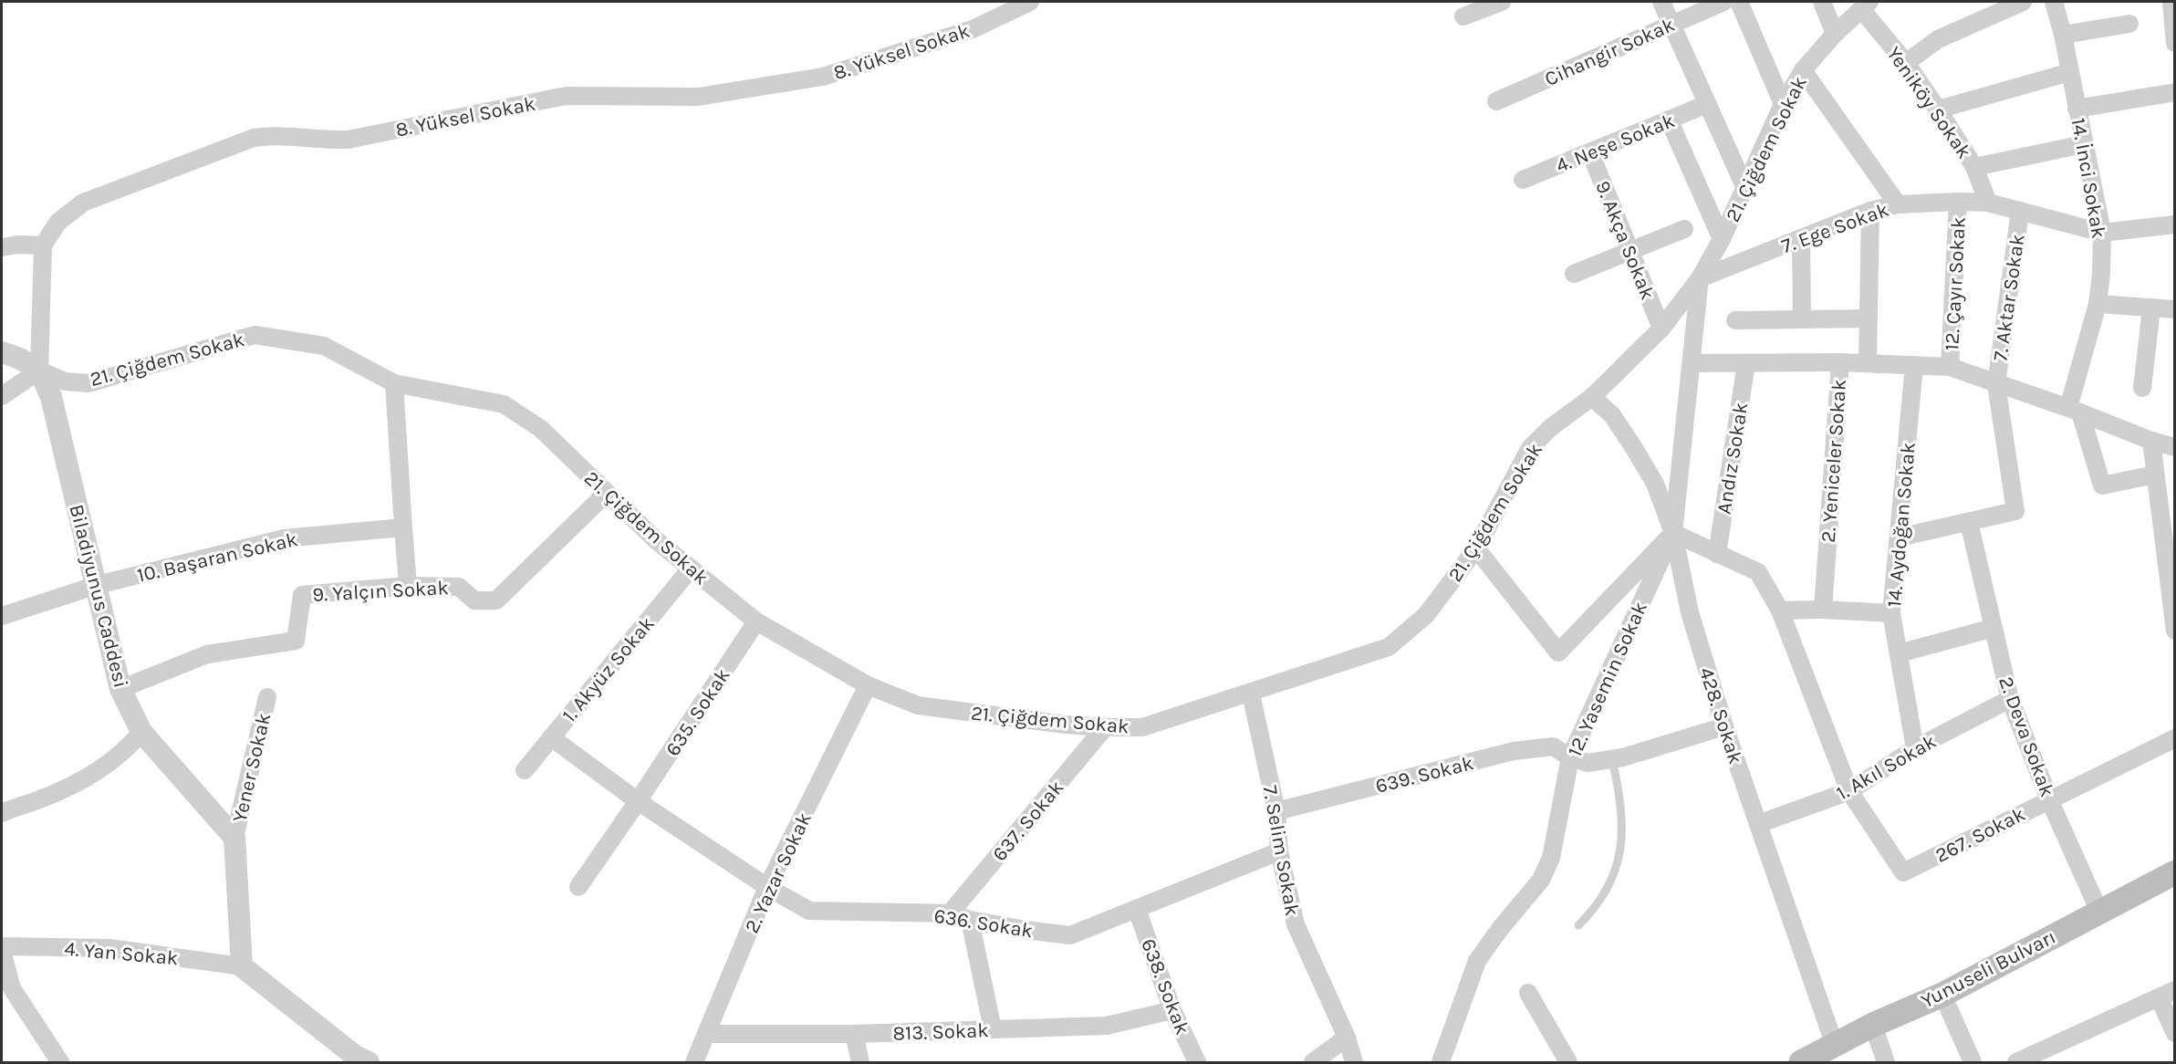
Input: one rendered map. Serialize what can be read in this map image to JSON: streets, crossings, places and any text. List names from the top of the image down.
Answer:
{
  "streets": {
    "main road": ["Yunuseli Bulvarı"],
    "street": [
      "8. Yüksel Sokak",
      "Cihangir Sokak",
      "Yeniköy Sokak",
      "4. Neşe Sokak",
      "21. Çiğdem Sokak",
      "14. İnci Sokak",
      "7. Ege Sokak",
      "9. Akça Sokak",
      "12. Çayır Sokak",
      "7. Aktar Sokak",
      "Andız Sokak",
      "2. Yeniceler Sokak",
      "14. Aydoğan Sokak",
      "10. Başaran Sokak",
      "9. Yalçın Sokak",
      "Biladiyunus Caddesi",
      "1. Akyüz Sokak",
      "12. Yasemin Sokak",
      "635. Sokak",
      "428. Sokak",
      "2. Deva Sokak",
      "1. Akıl Sokak",
      "Yener Sokak",
      "639. Sokak",
      "637. Sokak",
      "267. Sokak",
      "7. Selim Sokak",
      "2. Yazar Sokak",
      "636. Sokak",
      "4. Yan Sokak",
      "638. Sokak",
      "813. Sokak"
    ]
  },
  "crossings": [
    ["Yeniköy Sokak", "21. Çiğdem Sokak"],
    ["Yeniköy Sokak", "7. Ege Sokak"],
    ["4. Neşe Sokak", "9. Akça Sokak"],
    ["21. Çiğdem Sokak", "7. Ege Sokak"],
    ["21. Çiğdem Sokak", "9. Akça Sokak"],
    ["21. Çiğdem Sokak", "9. Yalçın Sokak"],
    ["21. Çiğdem Sokak", "Biladiyunus Caddesi"],
    ["21. Çiğdem Sokak", "1. Akyüz Sokak"],
    ["21. Çiğdem Sokak", "635. Sokak"],
    ["21. Çiğdem Sokak", "428. Sokak"],
    ["21. Çiğdem Sokak", "637. Sokak"],
    ["21. Çiğdem Sokak", "7. Selim Sokak"],
    ["21. Çiğdem Sokak", "2. Yazar Sokak"],
    ["14. İnci Sokak", "7. Ege Sokak"],
    ["14. İnci Sokak", "2. Yeniceler Sokak"],
    ["7. Ege Sokak", "12. Çayır Sokak"],
    ["7. Ege Sokak", "7. Aktar Sokak"],
    ["12. Çayır Sokak", "2. Yeniceler Sokak"],
    ["7. Aktar Sokak", "2. Yeniceler Sokak"],
    ["7. Aktar Sokak", "2. Deva Sokak"],
    ["2. Yeniceler Sokak", "14. Aydoğan Sokak"],
    ["14. Aydoğan Sokak", "1. Akıl Sokak"],
    ["10. Başaran Sokak", "Biladiyunus Caddesi"],
    ["9. Yalçın Sokak", "Biladiyunus Caddesi"],
    ["Biladiyunus Caddesi", "Yener Sokak"],
    ["12. Yasemin Sokak", "428. Sokak"],
    ["12. Yasemin Sokak", "639. Sokak"],
    ["635. Sokak", "636. Sokak"],
    ["428. Sokak", "1. Akıl Sokak"],
    ["428. Sokak", "639. Sokak"],
    ["428. Sokak", "Yunuseli Bulvarı"],
    ["2. Deva Sokak", "1. Akıl Sokak"],
    ["2. Deva Sokak", "267. Sokak"],
    ["2. Deva Sokak", "Yunuseli Bulvarı"],
    ["1. Akıl Sokak", "267. Sokak"],
    ["639. Sokak", "7. Selim Sokak"],
    ["637. Sokak", "636. Sokak"],
    ["7. Selim Sokak", "636. Sokak"],
    ["2. Yazar Sokak", "636. Sokak"],
    ["2. Yazar Sokak", "813. Sokak"],
    ["636. Sokak", "638. Sokak"],
    ["638. Sokak", "813. Sokak"]
  ]
}
